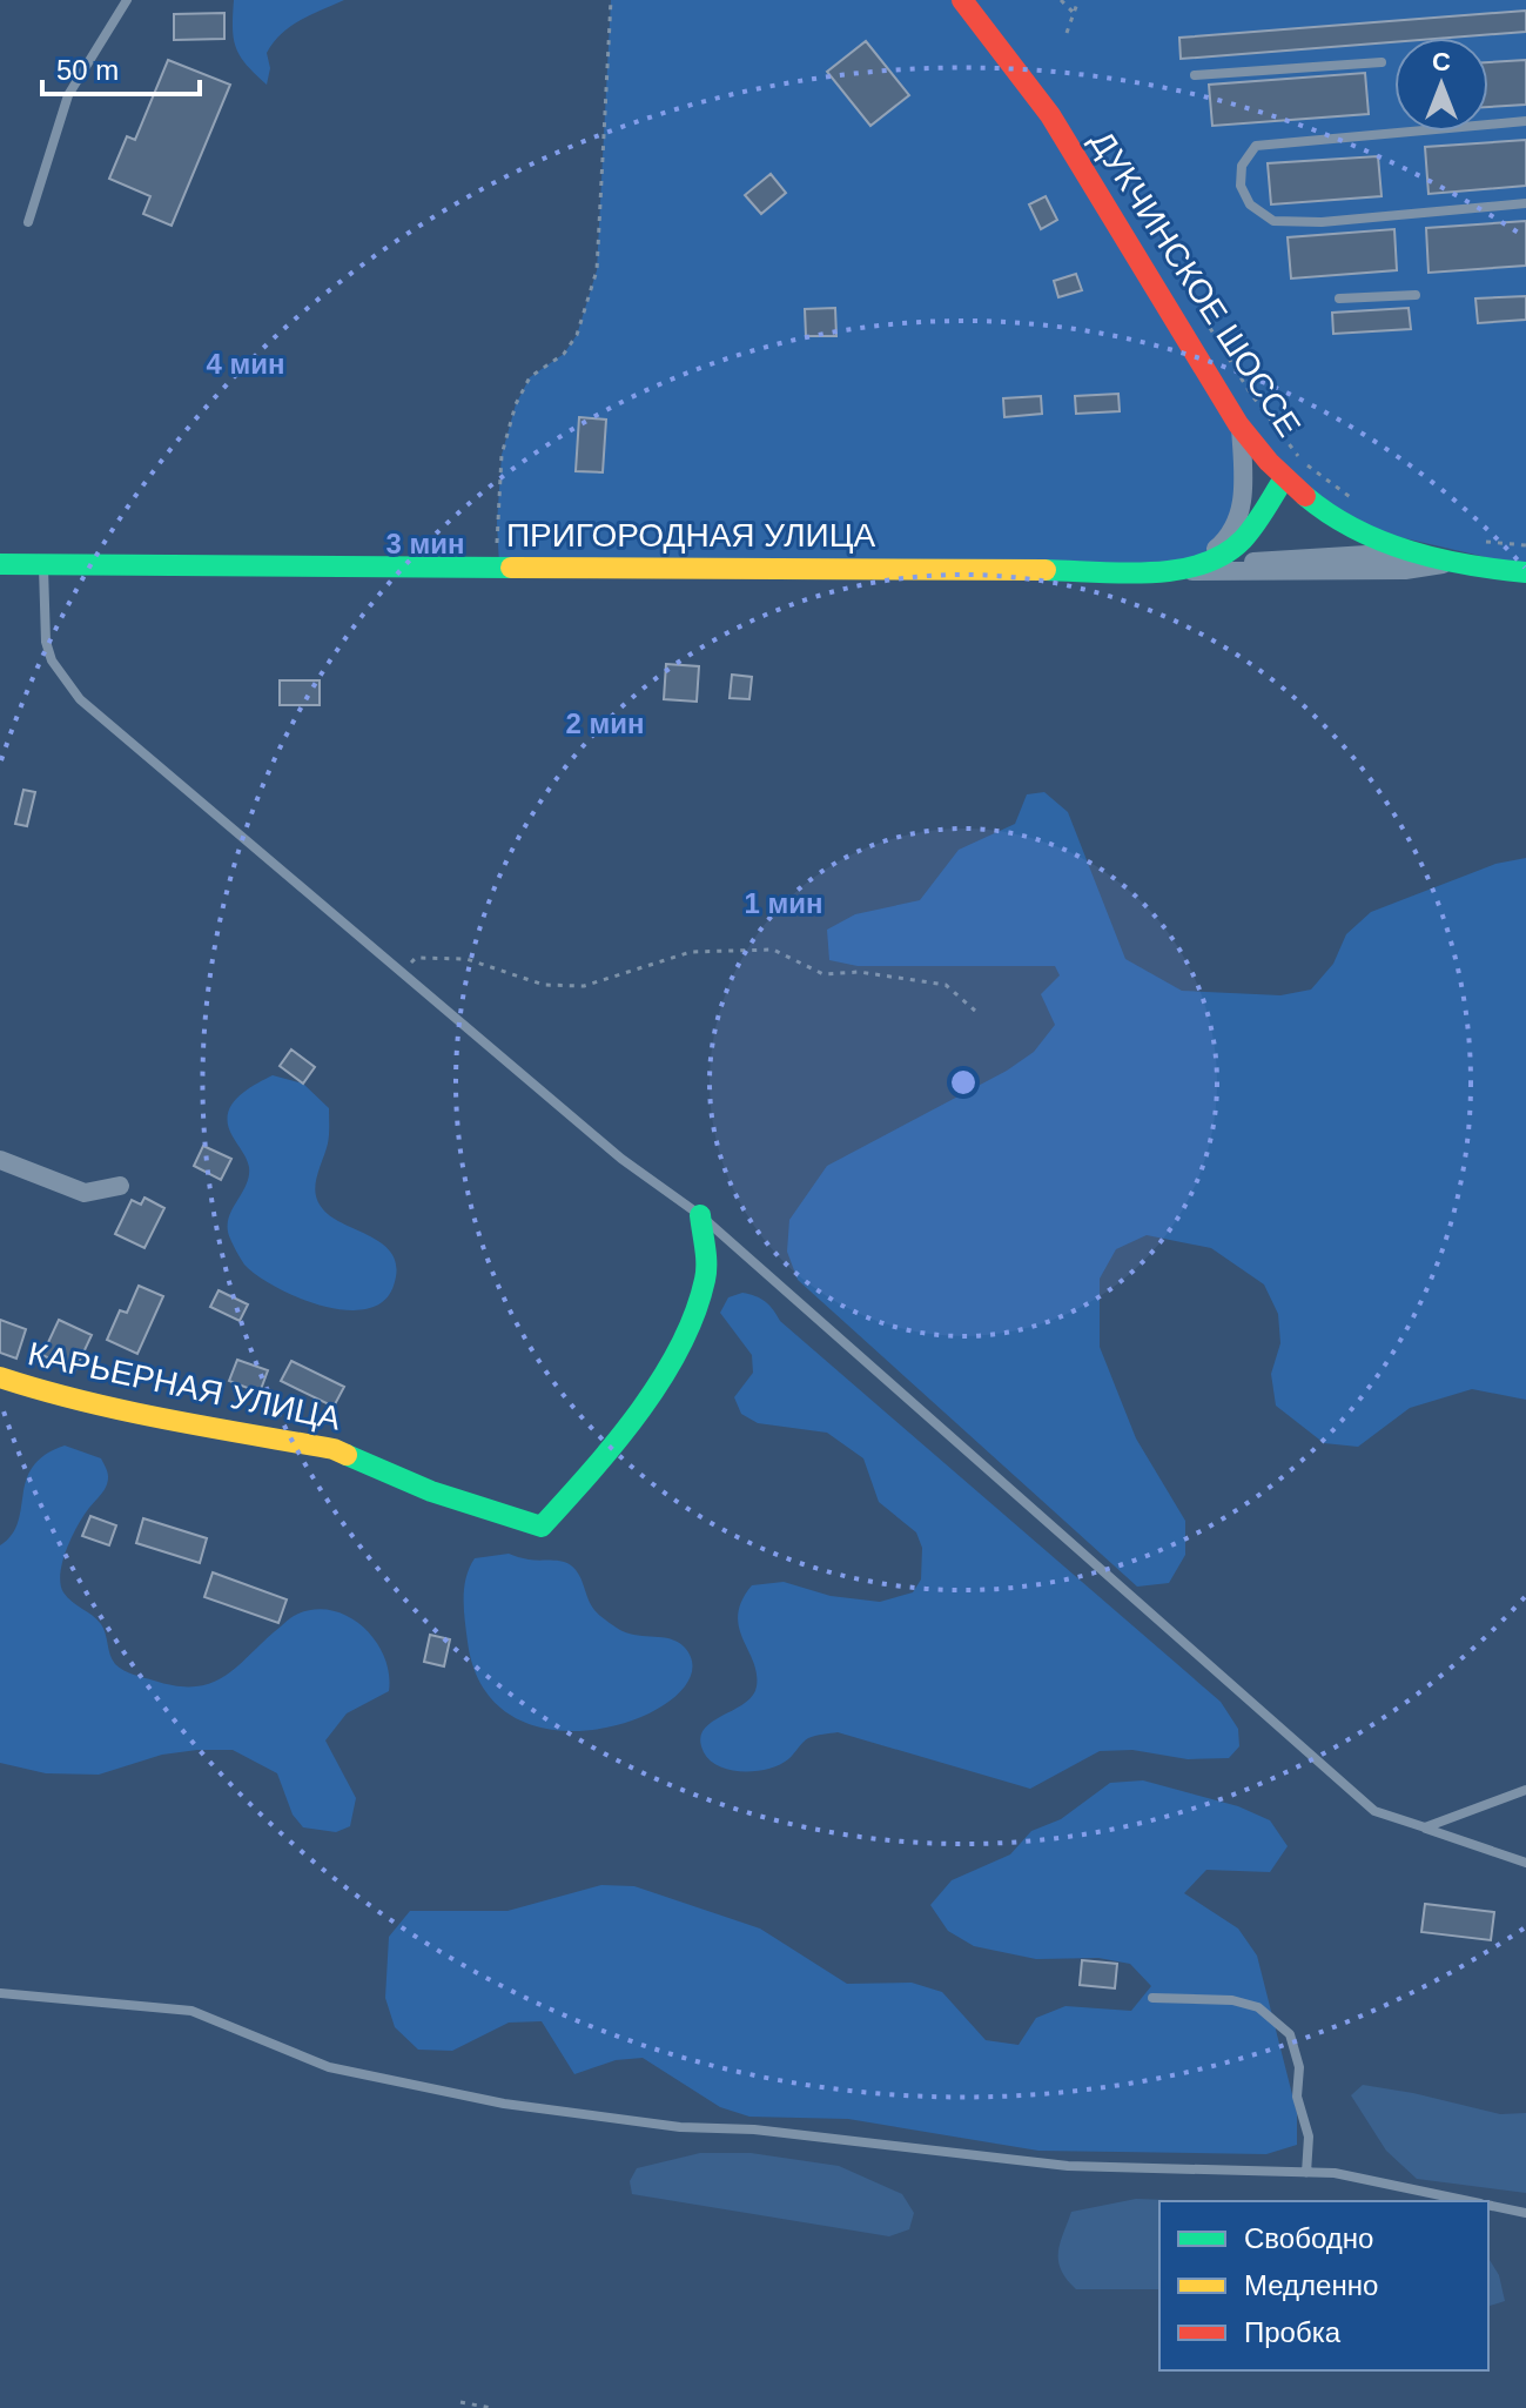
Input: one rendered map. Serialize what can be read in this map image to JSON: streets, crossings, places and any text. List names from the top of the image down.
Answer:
{
  "streets": {
    "street": ["ДУКЧИНСКОЕ ШОССЕ", "ПРИГОРОДНАЯ УЛИЦА", "КАРЬЕРНАЯ УЛИЦА"]
  },
  "crossings": [
    ["ДУКЧИНСКОЕ ШОССЕ", "ПРИГОРОДНАЯ УЛИЦА"]
  ],
  "legend": ["Свободно", "Медленно", "Пробка"],
  "scale_bar": "50 m",
  "north": "top",
  "rings": [
    "4 мин",
    "3 мин",
    "2 мин",
    "1 мин"
  ]
}
